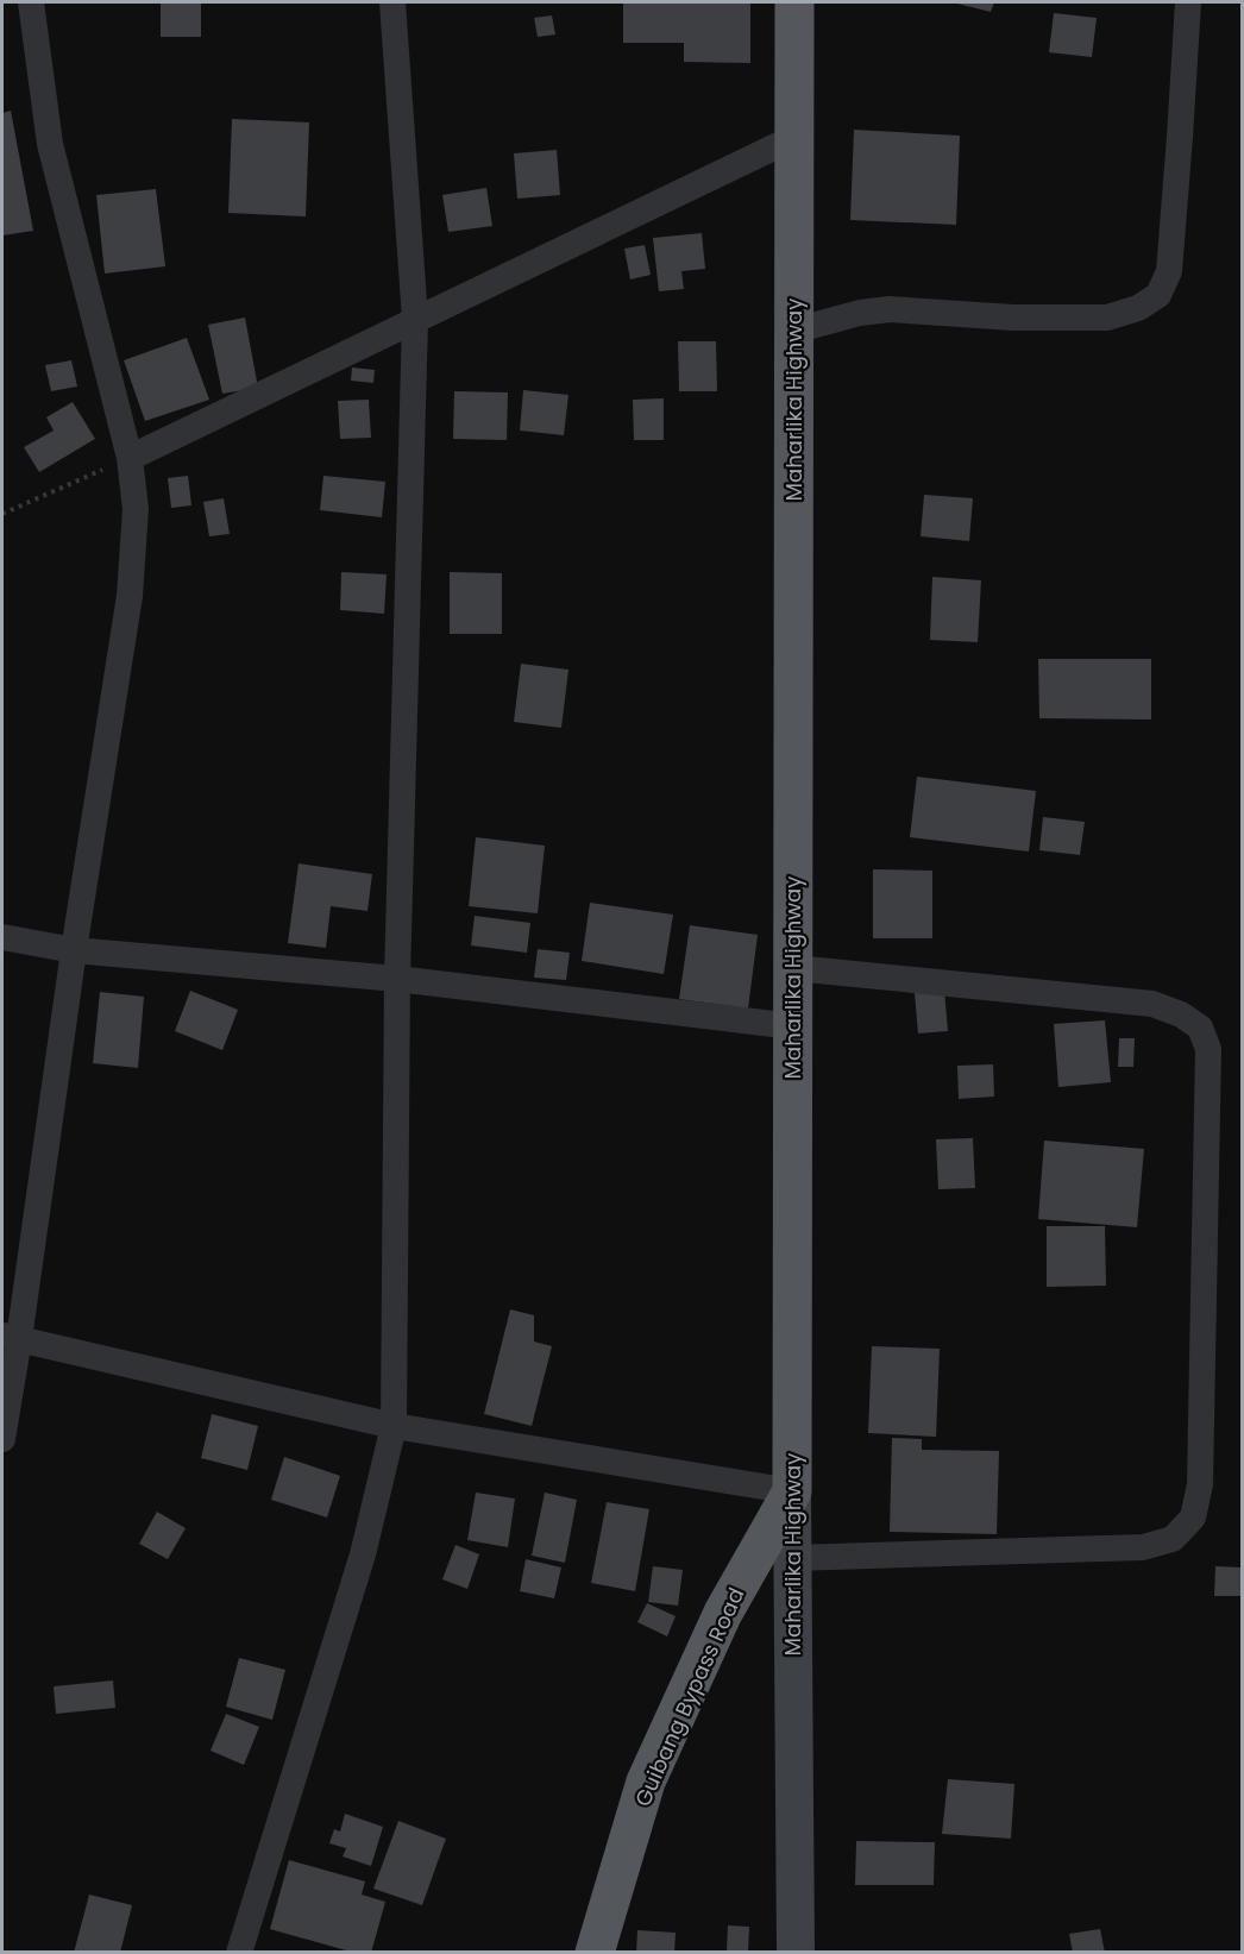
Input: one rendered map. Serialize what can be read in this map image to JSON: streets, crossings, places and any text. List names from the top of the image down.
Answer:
{
  "streets": {
    "highway": ["Maharlika Highway", "Guibang Bypass Road"]
  },
  "crossings": [
    ["Maharlika Highway", "Guibang Bypass Road"]
  ]
}
